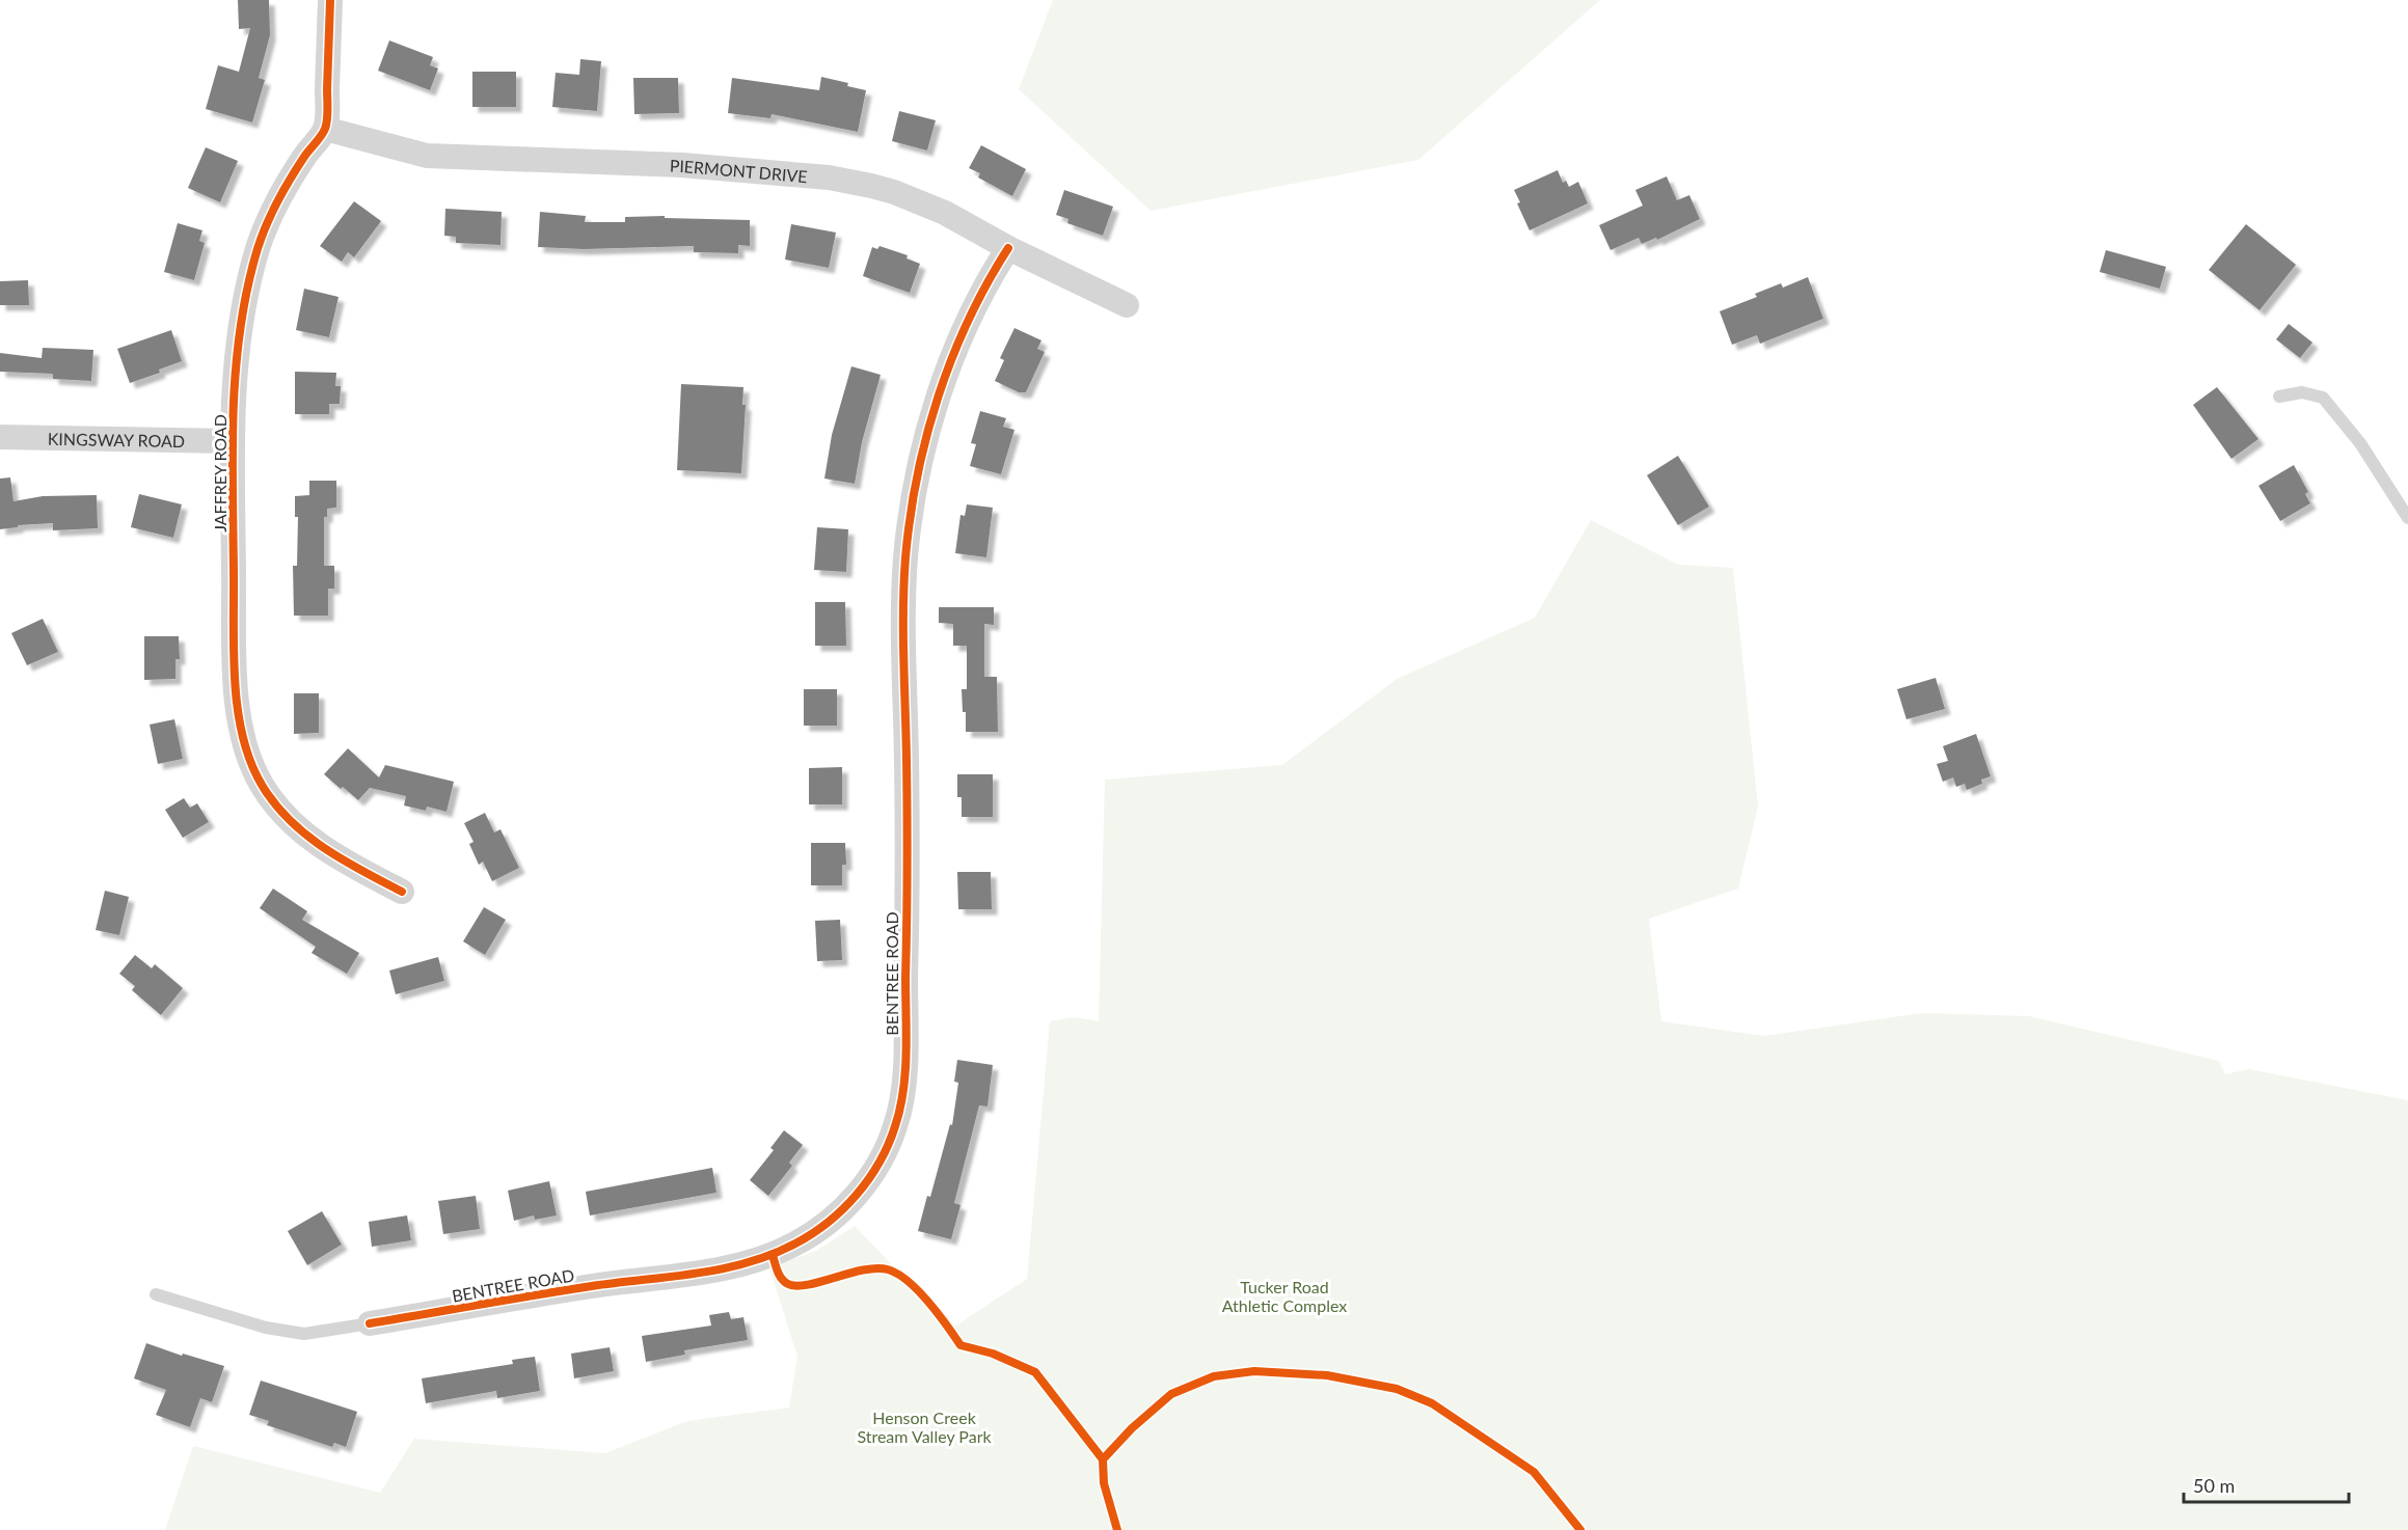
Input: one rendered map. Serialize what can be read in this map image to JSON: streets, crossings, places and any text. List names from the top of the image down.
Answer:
{
  "streets": {
    "street": [
      "PIERMONT DRIVE",
      "KINGSWAY ROAD",
      "JAFFREY ROAD",
      "BENTREE ROAD"
    ]
  },
  "crossings": [
    ["PIERMONT DRIVE", "JAFFREY ROAD"],
    ["PIERMONT DRIVE", "BENTREE ROAD"],
    ["KINGSWAY ROAD", "JAFFREY ROAD"]
  ],
  "parks": ["Tucker Road Athletic Complex", "Henson Creek Stream Valley Park"],
  "scale_bar": "50 m"
}
